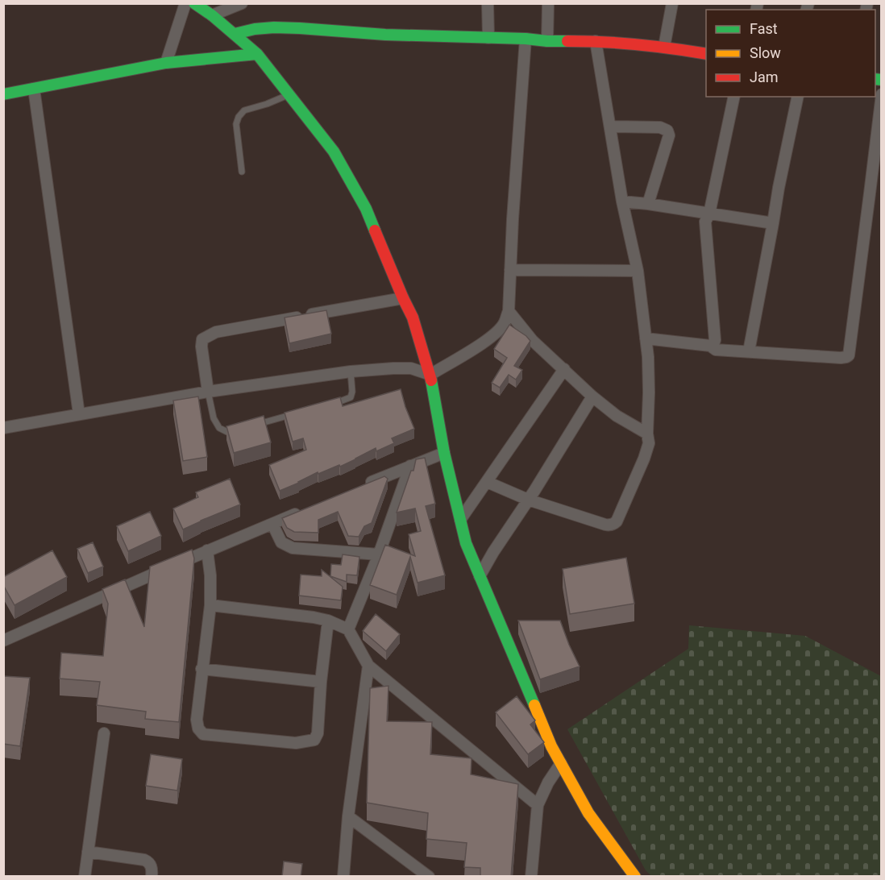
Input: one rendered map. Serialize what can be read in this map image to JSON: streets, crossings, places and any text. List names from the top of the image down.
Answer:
{
  "legend": ["Fast", "Slow", "Jam"]
}
